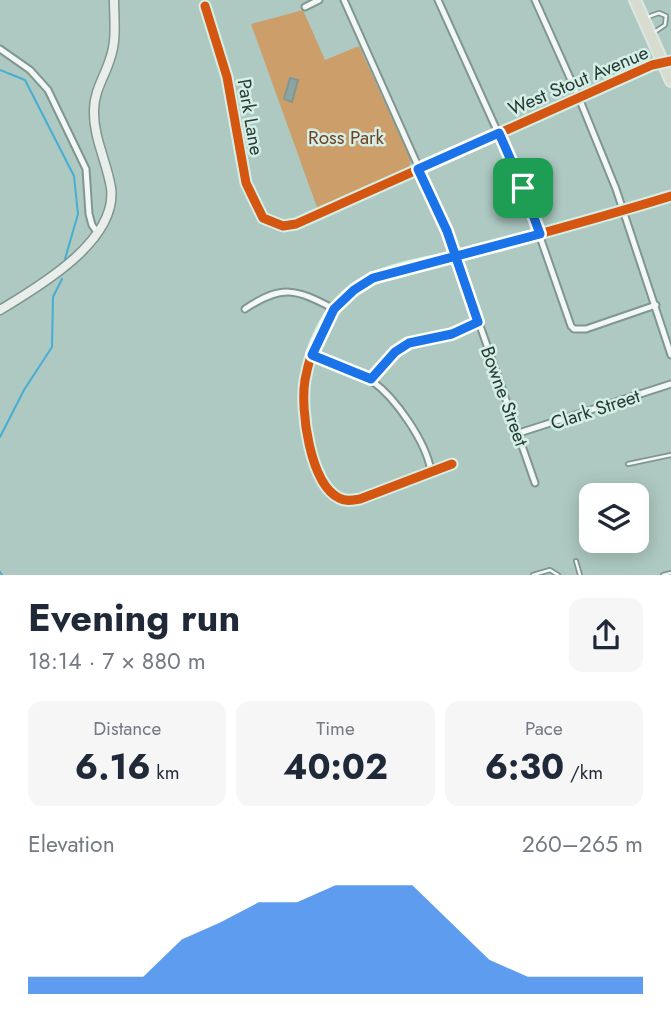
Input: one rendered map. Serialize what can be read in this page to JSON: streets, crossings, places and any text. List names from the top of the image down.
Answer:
{
  "streets": {
    "street": [
      "West Stout Avenue",
      "Park Lane",
      "Bowne Street",
      "Clark Street"
    ]
  },
  "crossings": [
    ["West Stout Avenue", "Park Lane"],
    ["West Stout Avenue", "Bowne Street"],
    ["Bowne Street", "Clark Street"]
  ],
  "parks": ["Ross Park"],
  "page": {
    "heading": ["Evening run", "18:14 · 7 × 880 m"],
    "stats": [
      ["Distance", "6.16 km"],
      ["Time", "40:02"],
      ["Pace", "6:30 /km"]
    ],
    "chart": ["Elevation", "260–265 m"]
  }
}
